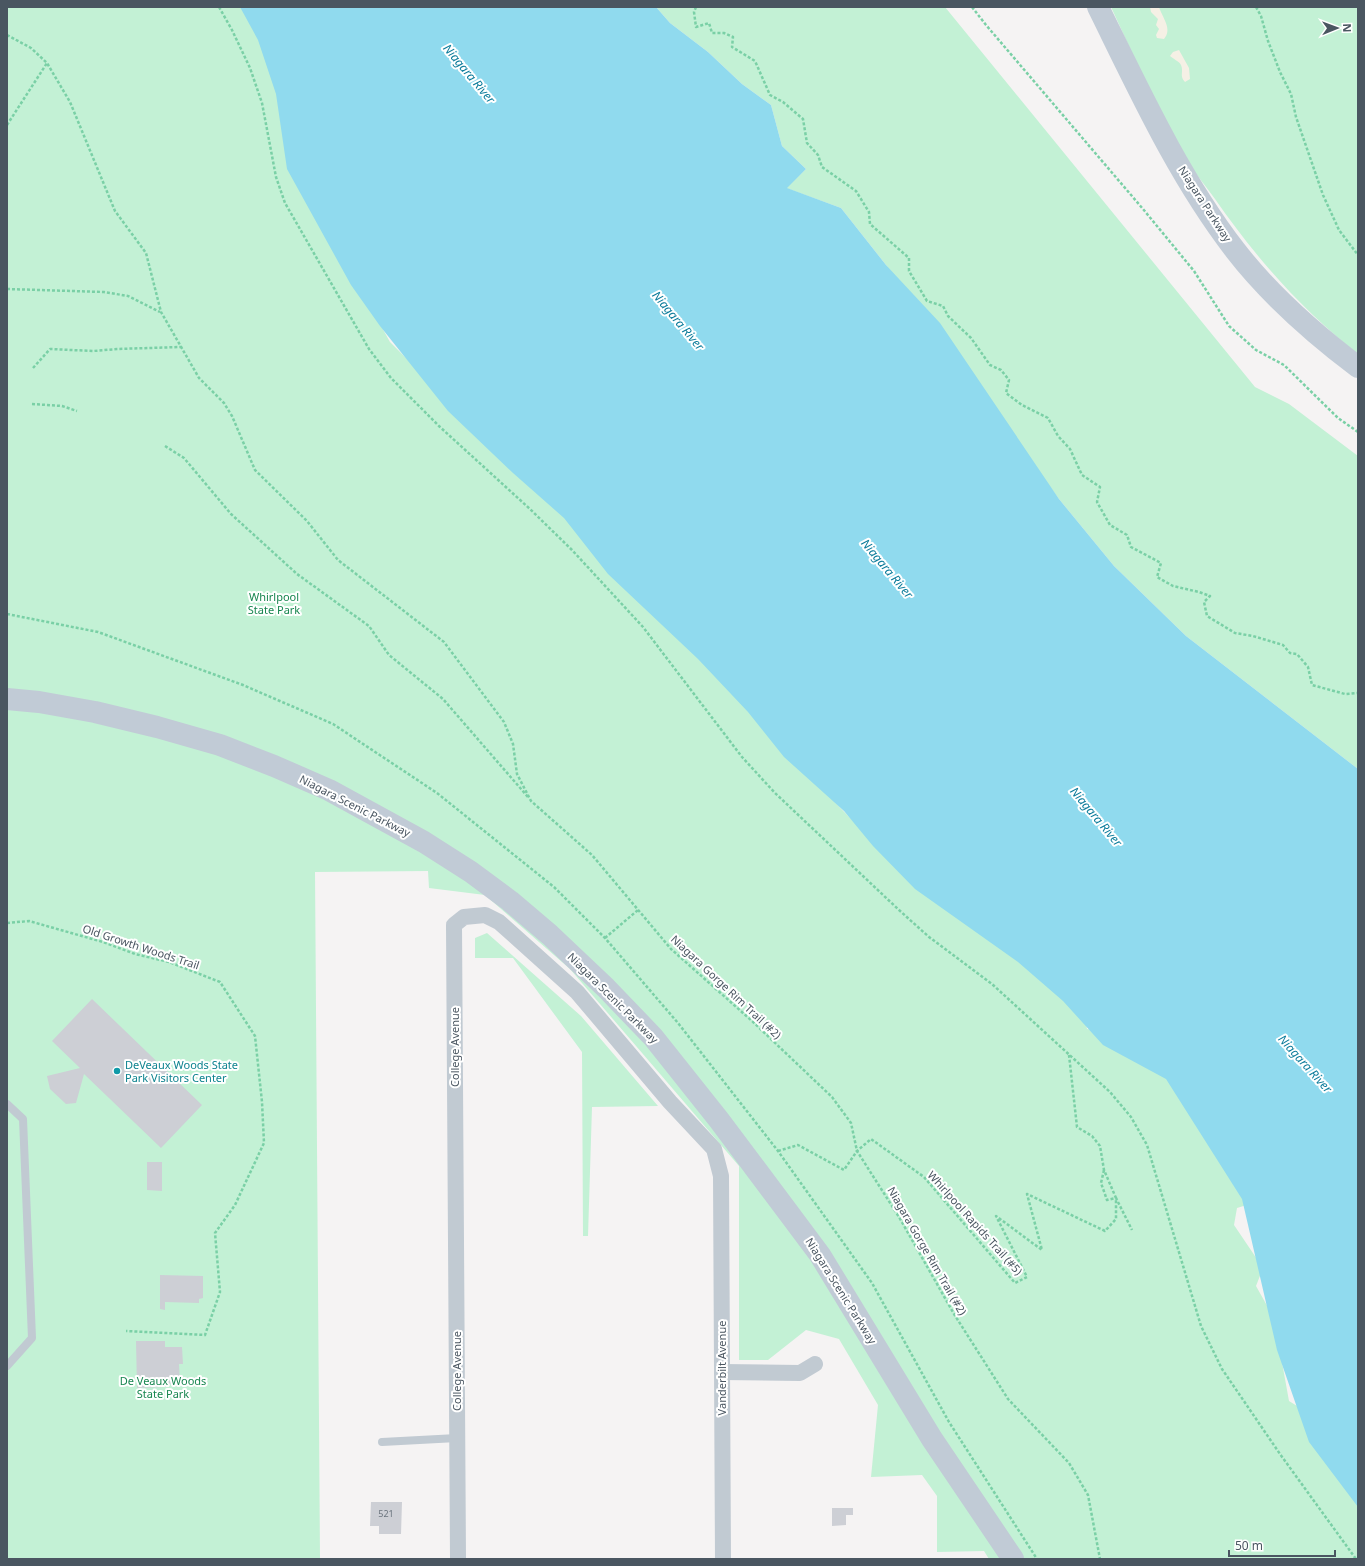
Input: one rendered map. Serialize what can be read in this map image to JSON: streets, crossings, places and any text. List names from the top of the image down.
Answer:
{
  "streets": {
    "main road": ["Niagara Parkway", "Niagara Scenic Parkway"],
    "street": ["College Avenue", "Vanderbilt Avenue"],
    "path": ["Old Growth Woods Trail", "Niagara Gorge Rim Trail (#2)", "Whirlpool Rapids Trail (#5)"]
  },
  "crossings": [
    ["Niagara Gorge Rim Trail (#2)", "Whirlpool Rapids Trail (#5)"],
    ["College Avenue", "Vanderbilt Avenue"]
  ],
  "water": ["Niagara River"],
  "parks": ["Whirlpool State Park", "De Veaux Woods State Park"],
  "places": ["DeVeaux Woods State Park Visitors Center"],
  "house_numbers": ["521"],
  "scale_bar": "50 m",
  "north": "right"
}
